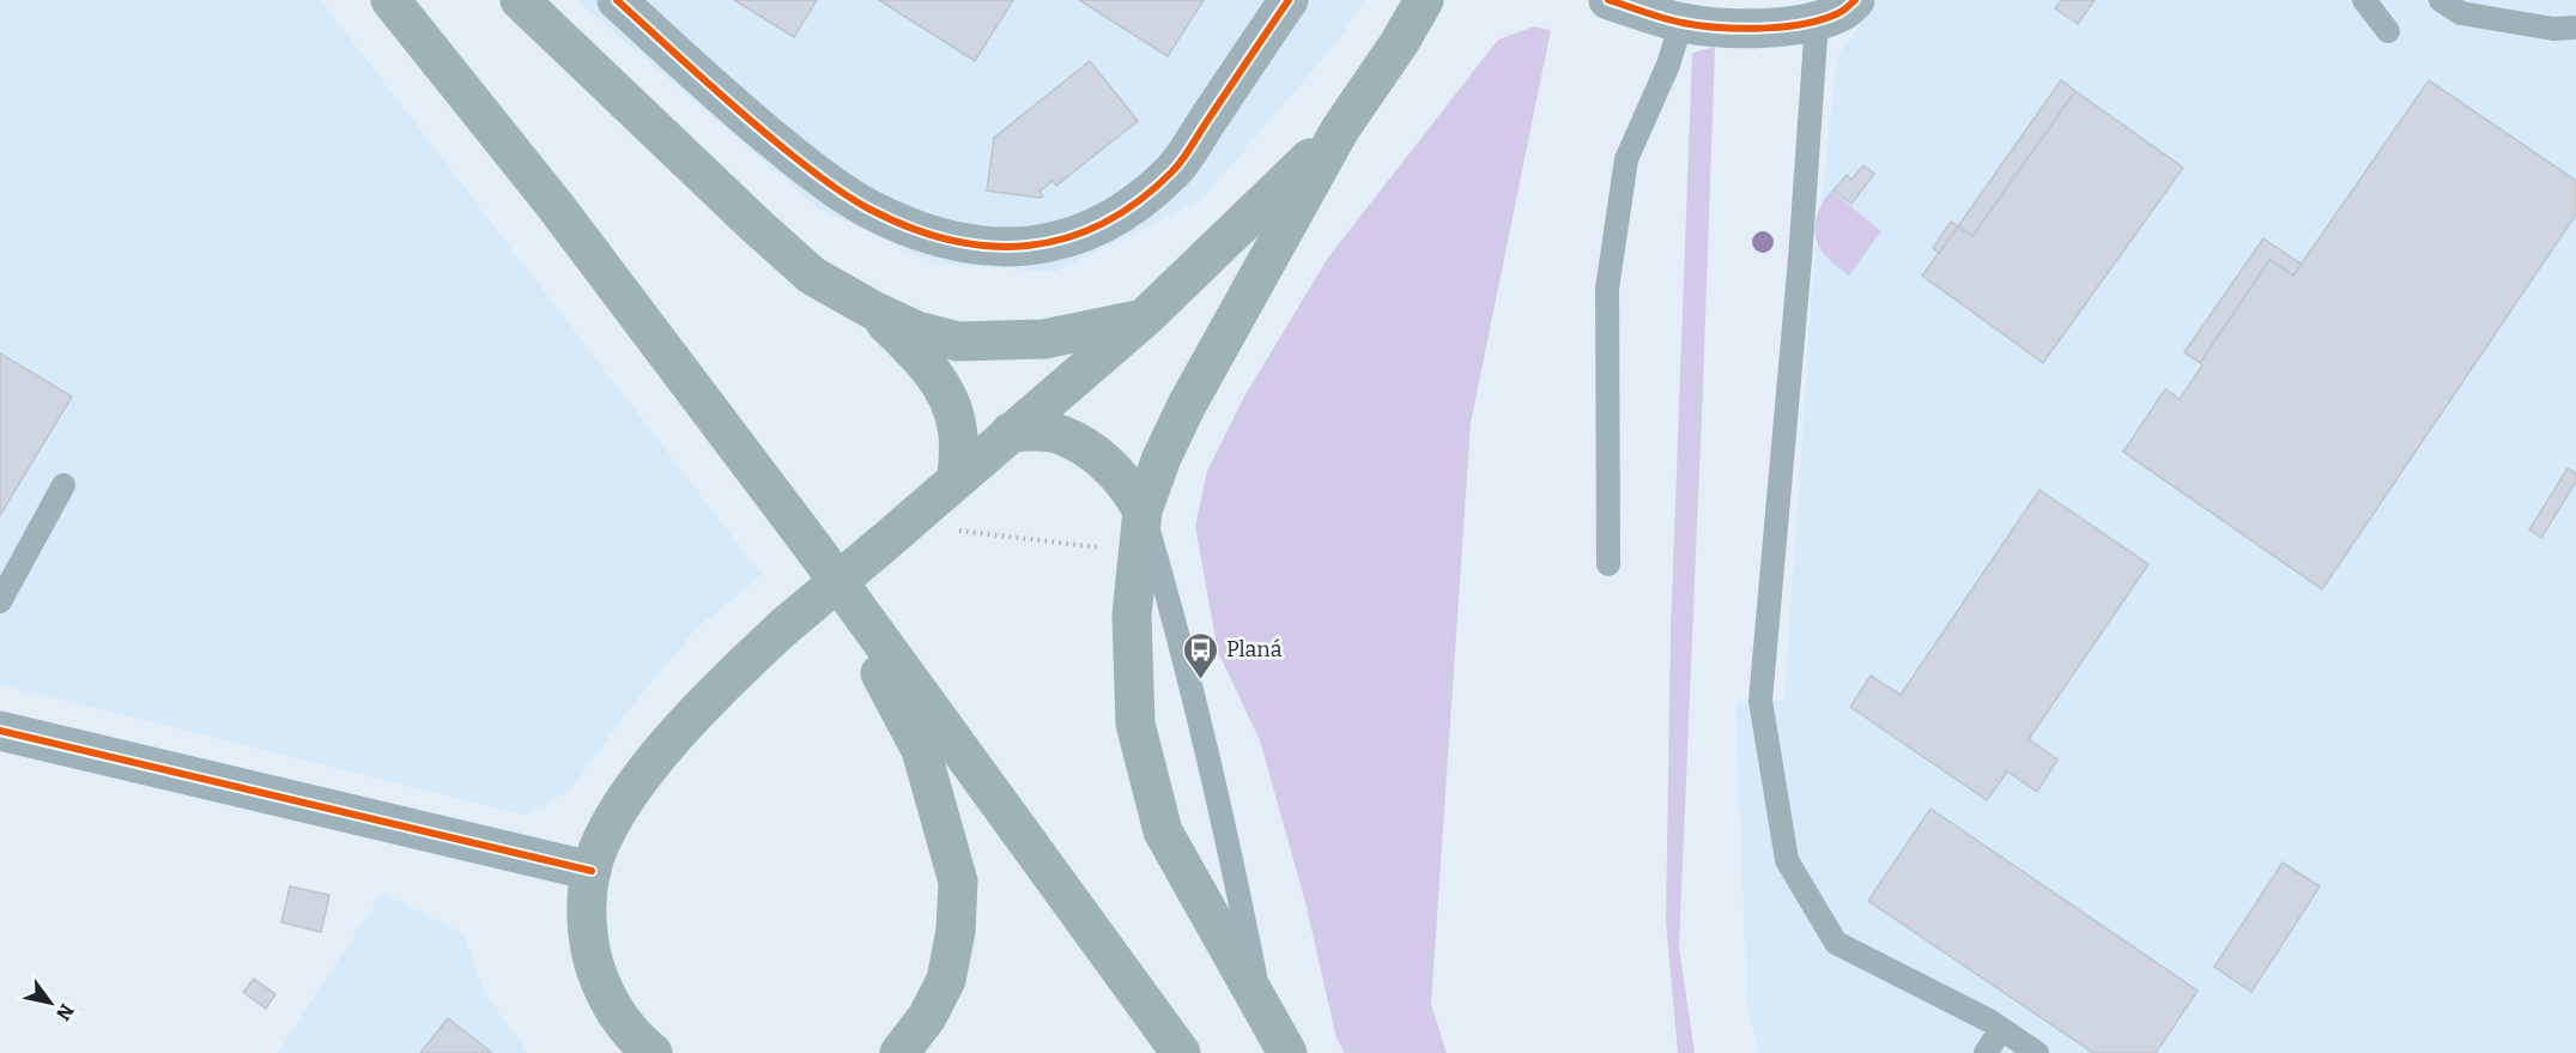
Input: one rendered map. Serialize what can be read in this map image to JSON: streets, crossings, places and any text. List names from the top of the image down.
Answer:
{
  "places": {
    "bus stop": ["Planá"]
  },
  "north": "bottom right"
}
